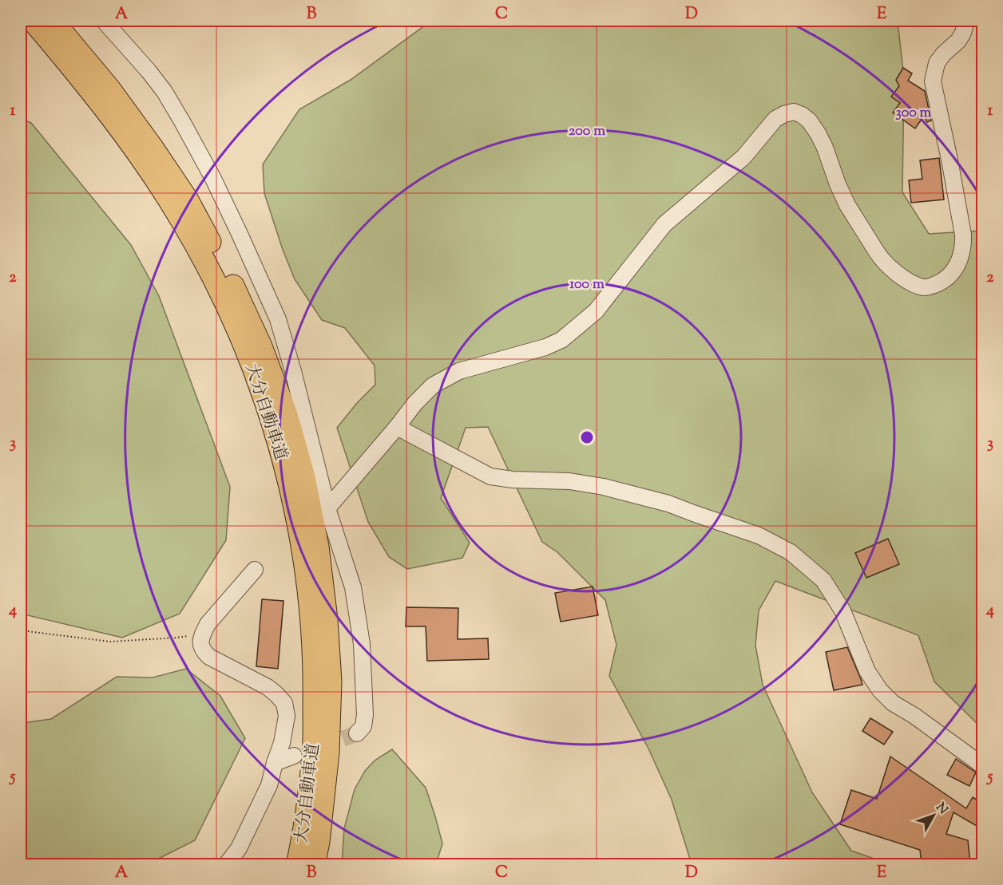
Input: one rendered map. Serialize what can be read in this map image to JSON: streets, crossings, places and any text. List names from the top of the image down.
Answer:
{
  "streets": {
    "highway": ["大分自動車道"]
  },
  "north": "top right",
  "grid": {
    "columns": [
      "A",
      "B",
      "C",
      "D",
      "E"
    ],
    "rows": [
      "1",
      "2",
      "3",
      "4",
      "5"
    ]
  },
  "rings": ["300 m", "200 m", "100 m"]
}
